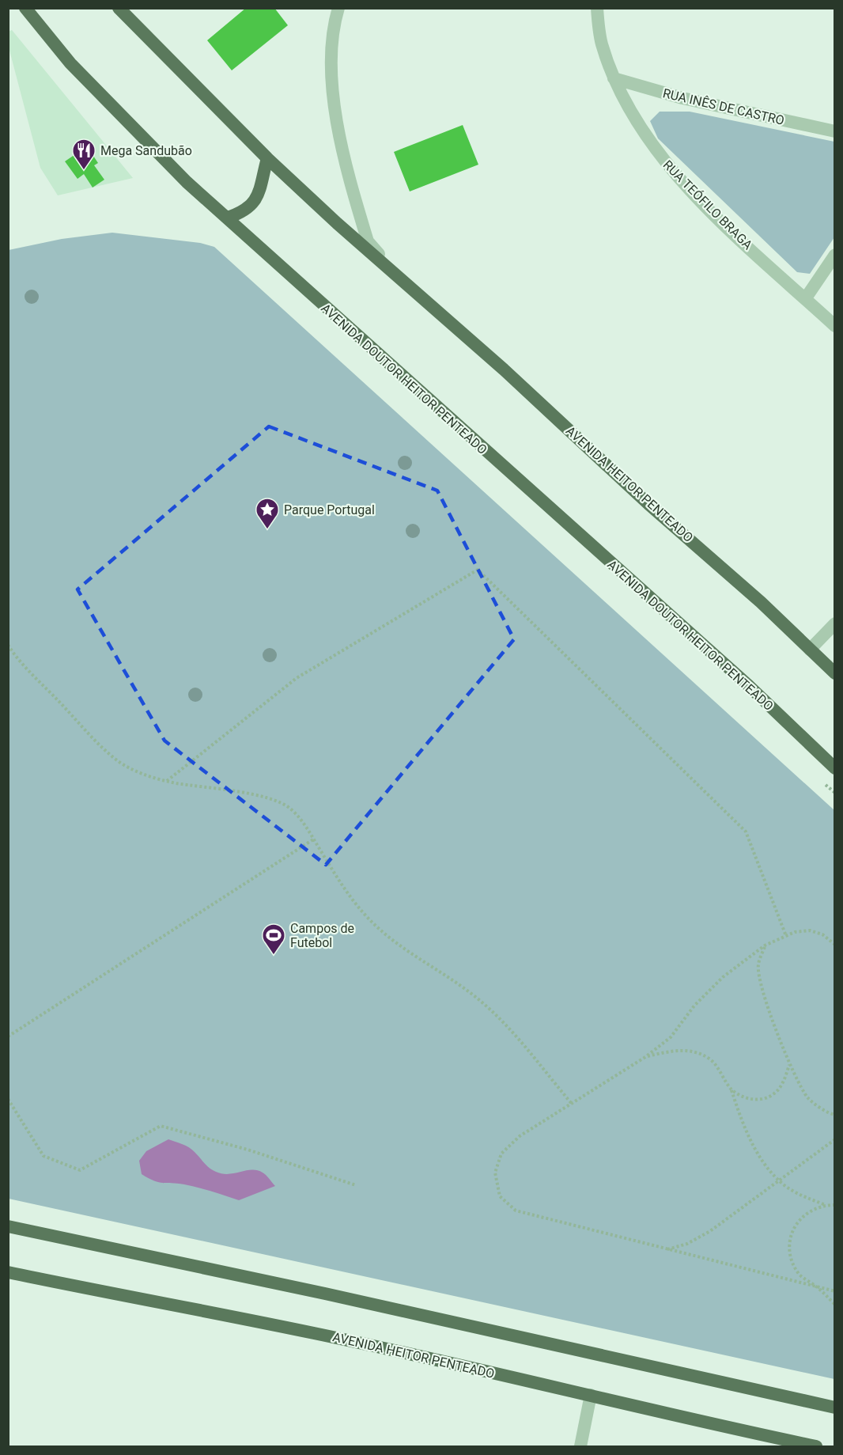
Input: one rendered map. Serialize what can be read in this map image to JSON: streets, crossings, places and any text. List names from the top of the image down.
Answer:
{
  "streets": {
    "main road": ["AVENIDA DOUTOR HEITOR PENTEADO", "AVENIDA HEITOR PENTEADO"],
    "street": ["RUA INÊS DE CASTRO", "RUA TEÓFILO BRAGA"]
  },
  "crossings": [
    ["RUA INÊS DE CASTRO", "RUA TEÓFILO BRAGA"]
  ],
  "places": {
    "restaurant": ["Mega Sandubão"],
    "place": ["Parque Portugal"],
    "sports": ["Campos de Futebol"]
  }
}
